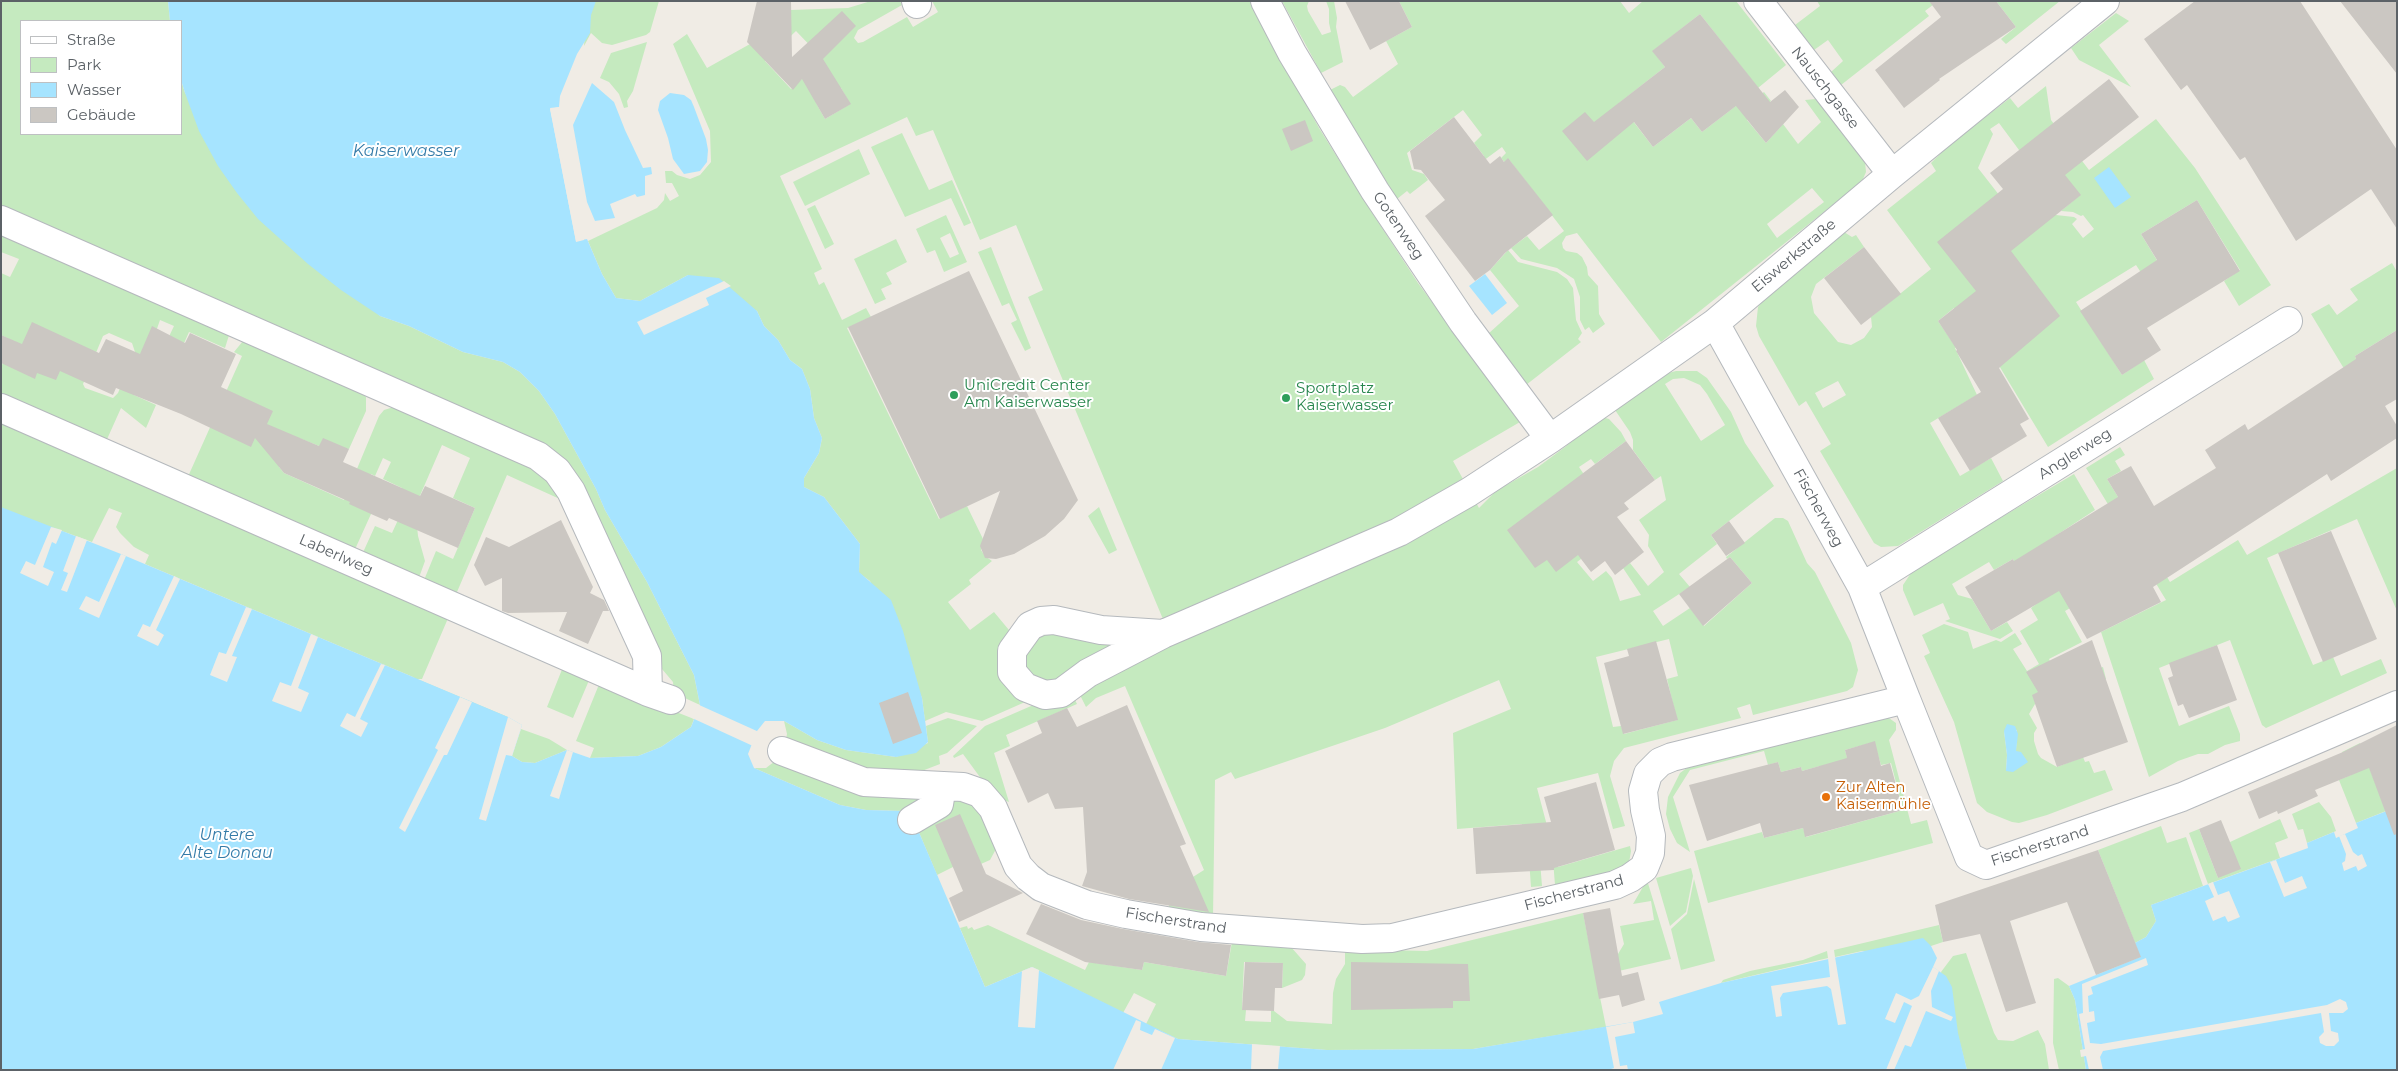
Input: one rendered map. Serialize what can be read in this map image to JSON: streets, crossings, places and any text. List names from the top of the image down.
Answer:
{
  "streets": {
    "street": [
      "Nauschgasse",
      "Gotenweg",
      "Eiswerkstraße",
      "Anglerweg",
      "Fischerweg",
      "Laberlweg",
      "Fischerstrand"
    ]
  },
  "crossings": [
    ["Nauschgasse", "Eiswerkstraße"],
    ["Gotenweg", "Eiswerkstraße"],
    ["Eiswerkstraße", "Fischerweg"],
    ["Anglerweg", "Fischerweg"],
    ["Fischerweg", "Fischerstrand"]
  ],
  "water": ["Kaiserwasser", "Untere Alte Donau"],
  "places": ["UniCredit Center Am Kaiserwasser", "Sportplatz Kaiserwasser", "Zur Alten Kaisermühle"],
  "legend": [
    "Straße",
    "Park",
    "Wasser",
    "Gebäude"
  ]
}
